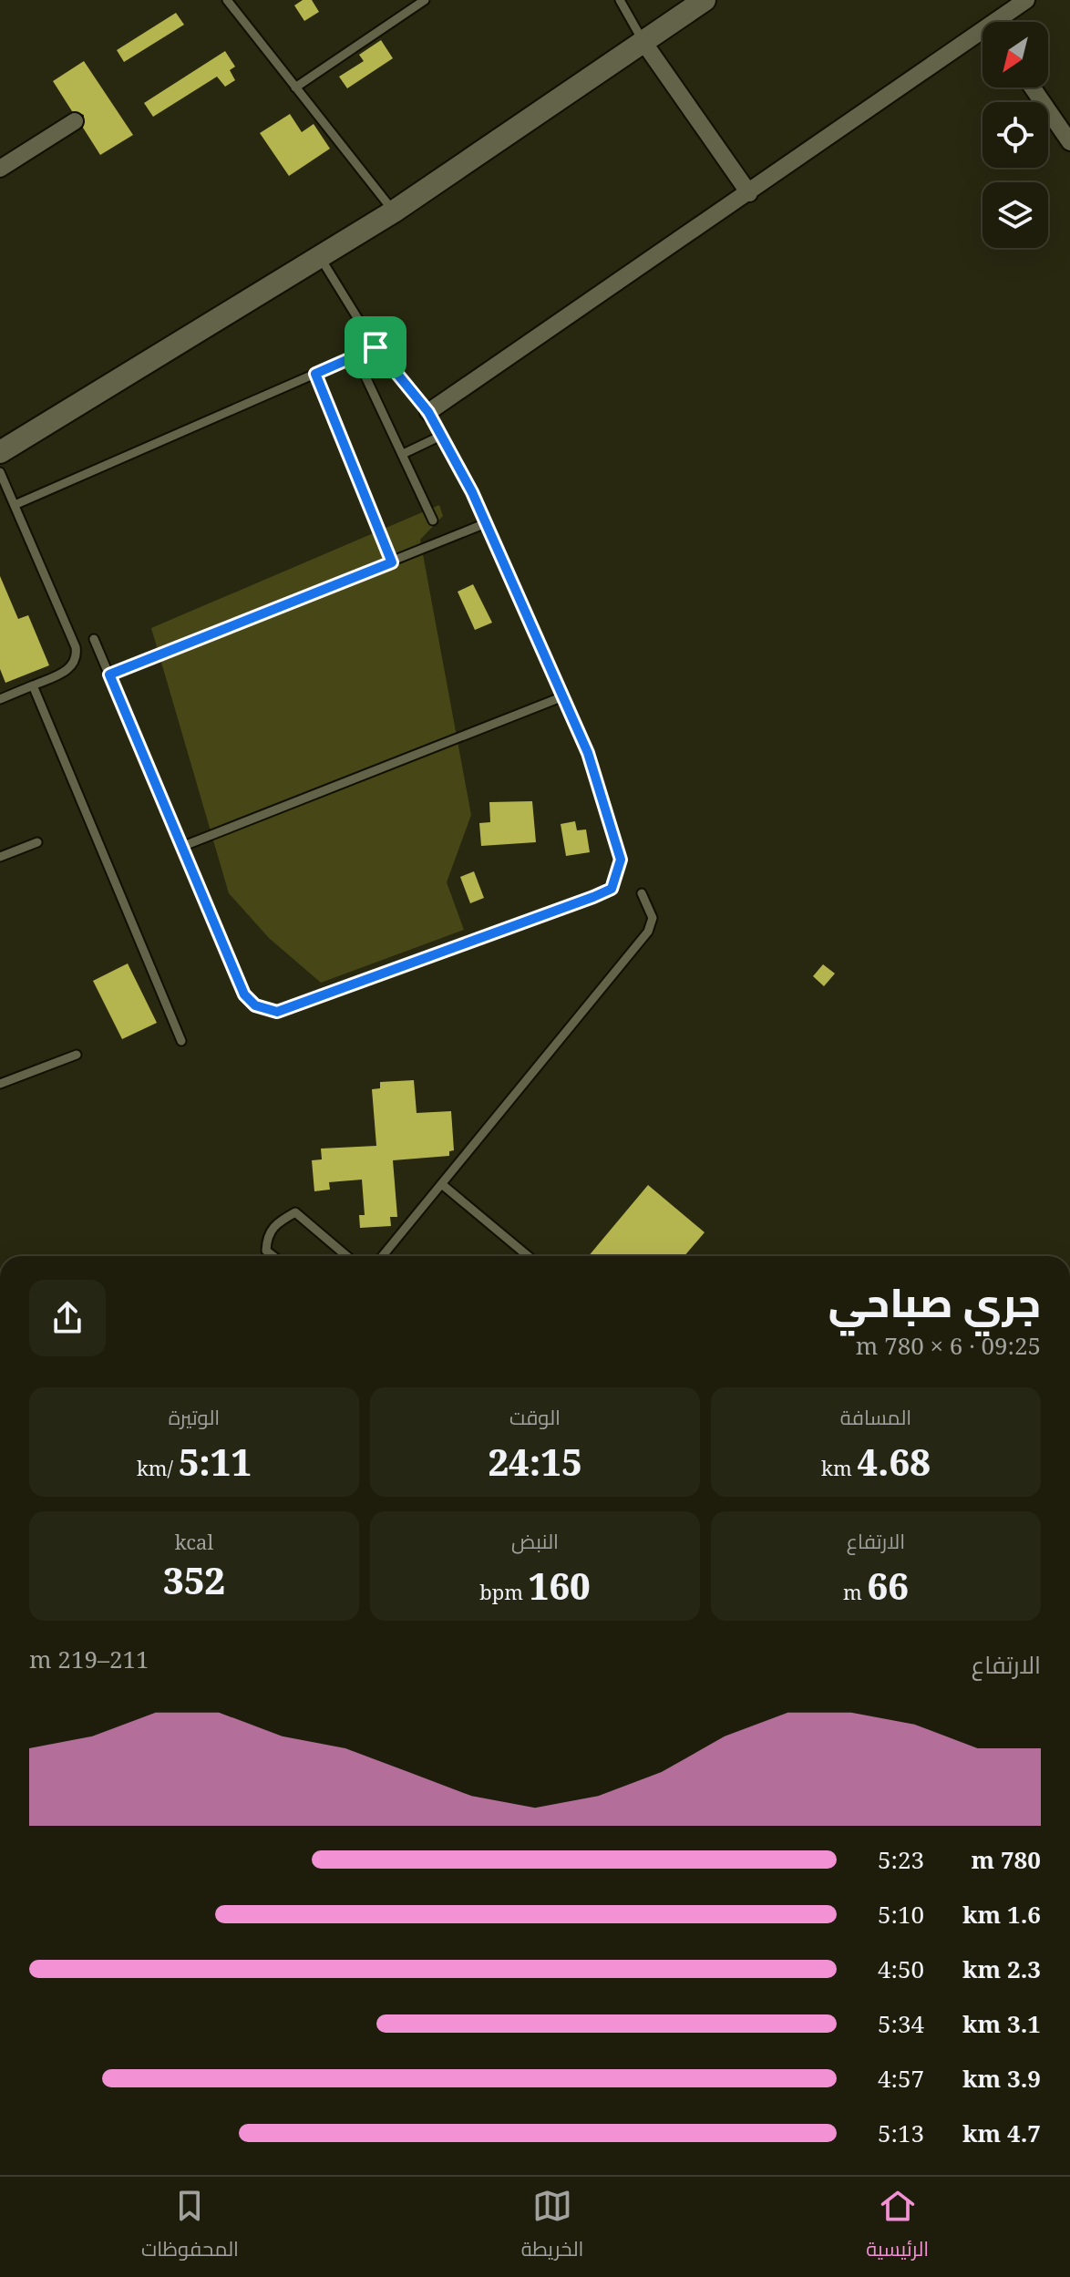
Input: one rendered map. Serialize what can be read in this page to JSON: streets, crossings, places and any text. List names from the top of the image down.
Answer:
{
  "north": "bottom left",
  "page": {
    "heading": ["جري صباحي", "09:25 · 6 × 780 m"],
    "stats": [
      ["المسافة", "4.68 km"],
      ["الوقت", "24:15"],
      ["الوتيرة", "5:11 /km"],
      ["الارتفاع", "66 m"],
      ["النبض", "160 bpm"],
      ["kcal", "352"]
    ],
    "chart": ["الارتفاع", "211–219 m"],
    "list": [
      {
        "name": "780 m",
        "note": "5:23"
      },
      {
        "name": "1.6 km",
        "note": "5:10"
      },
      {
        "name": "2.3 km",
        "note": "4:50"
      },
      {
        "name": "3.1 km",
        "note": "5:34"
      },
      {
        "name": "3.9 km",
        "note": "4:57"
      },
      {
        "name": "4.7 km",
        "note": "5:13"
      }
    ],
    "tabs": ["الرئيسية", "الخريطة", "المحفوظات"]
  }
}
